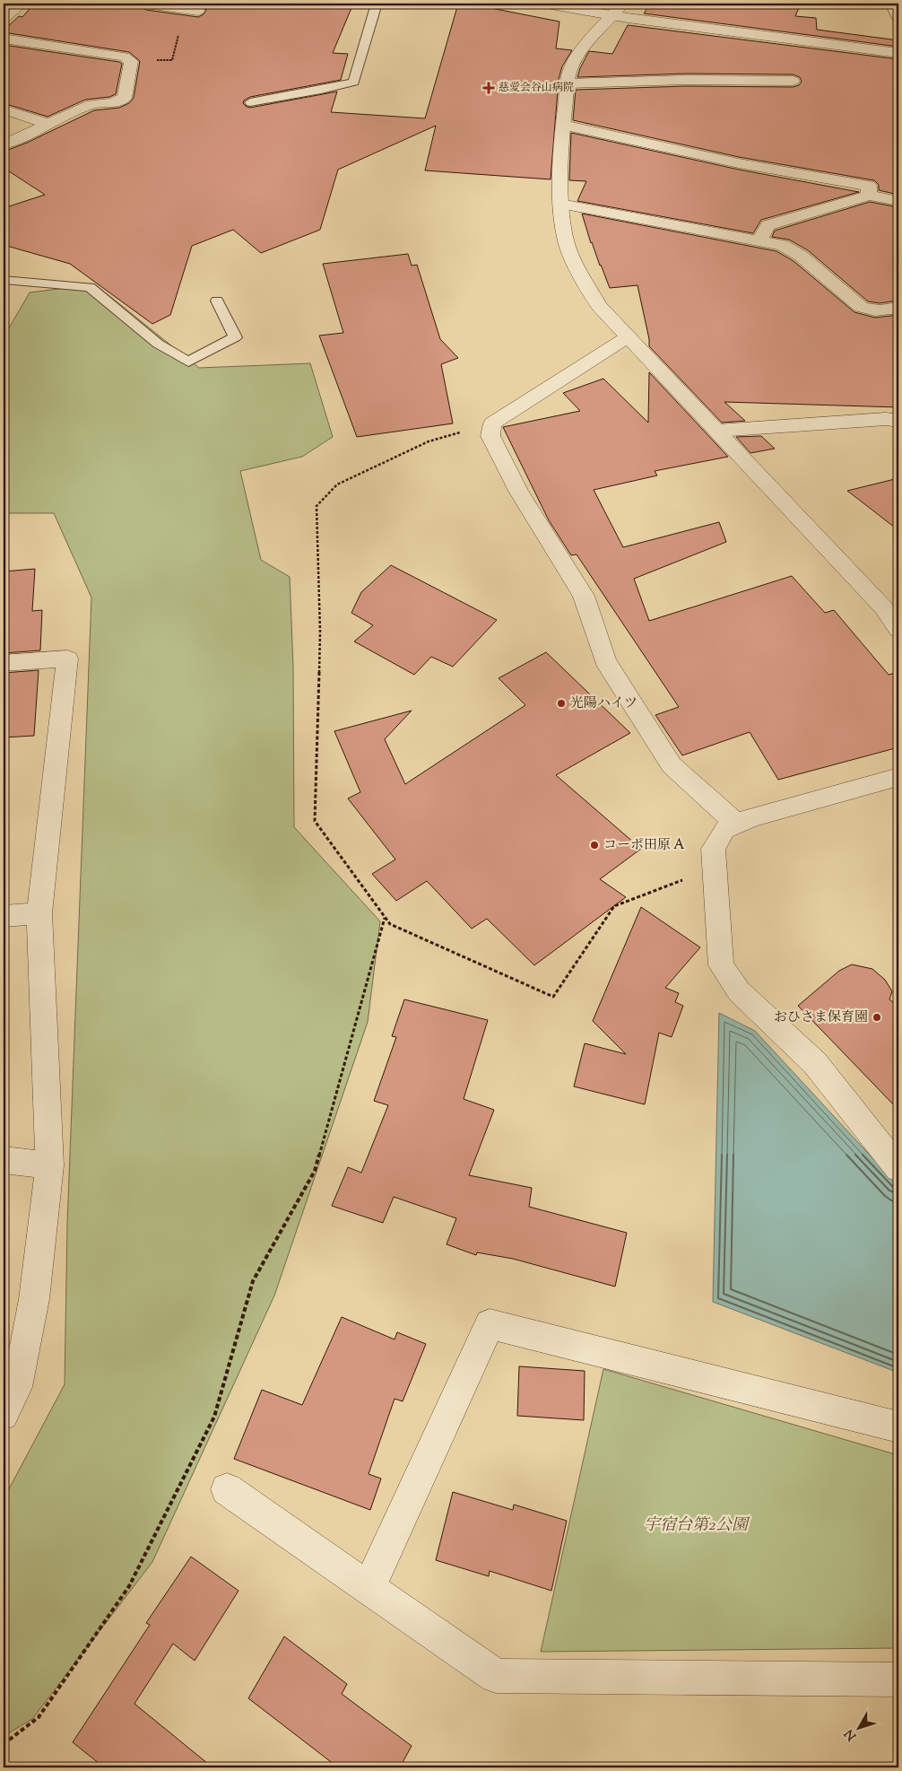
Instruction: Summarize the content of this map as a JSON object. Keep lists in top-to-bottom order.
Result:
{
  "parks": ["宇宿台第2公園"],
  "places": {
    "health": ["慈愛会谷山病院"],
    "other": ["光陽ハイツ", "コーポ田原 A", "おひさま保育園"]
  },
  "north": "bottom left"
}
